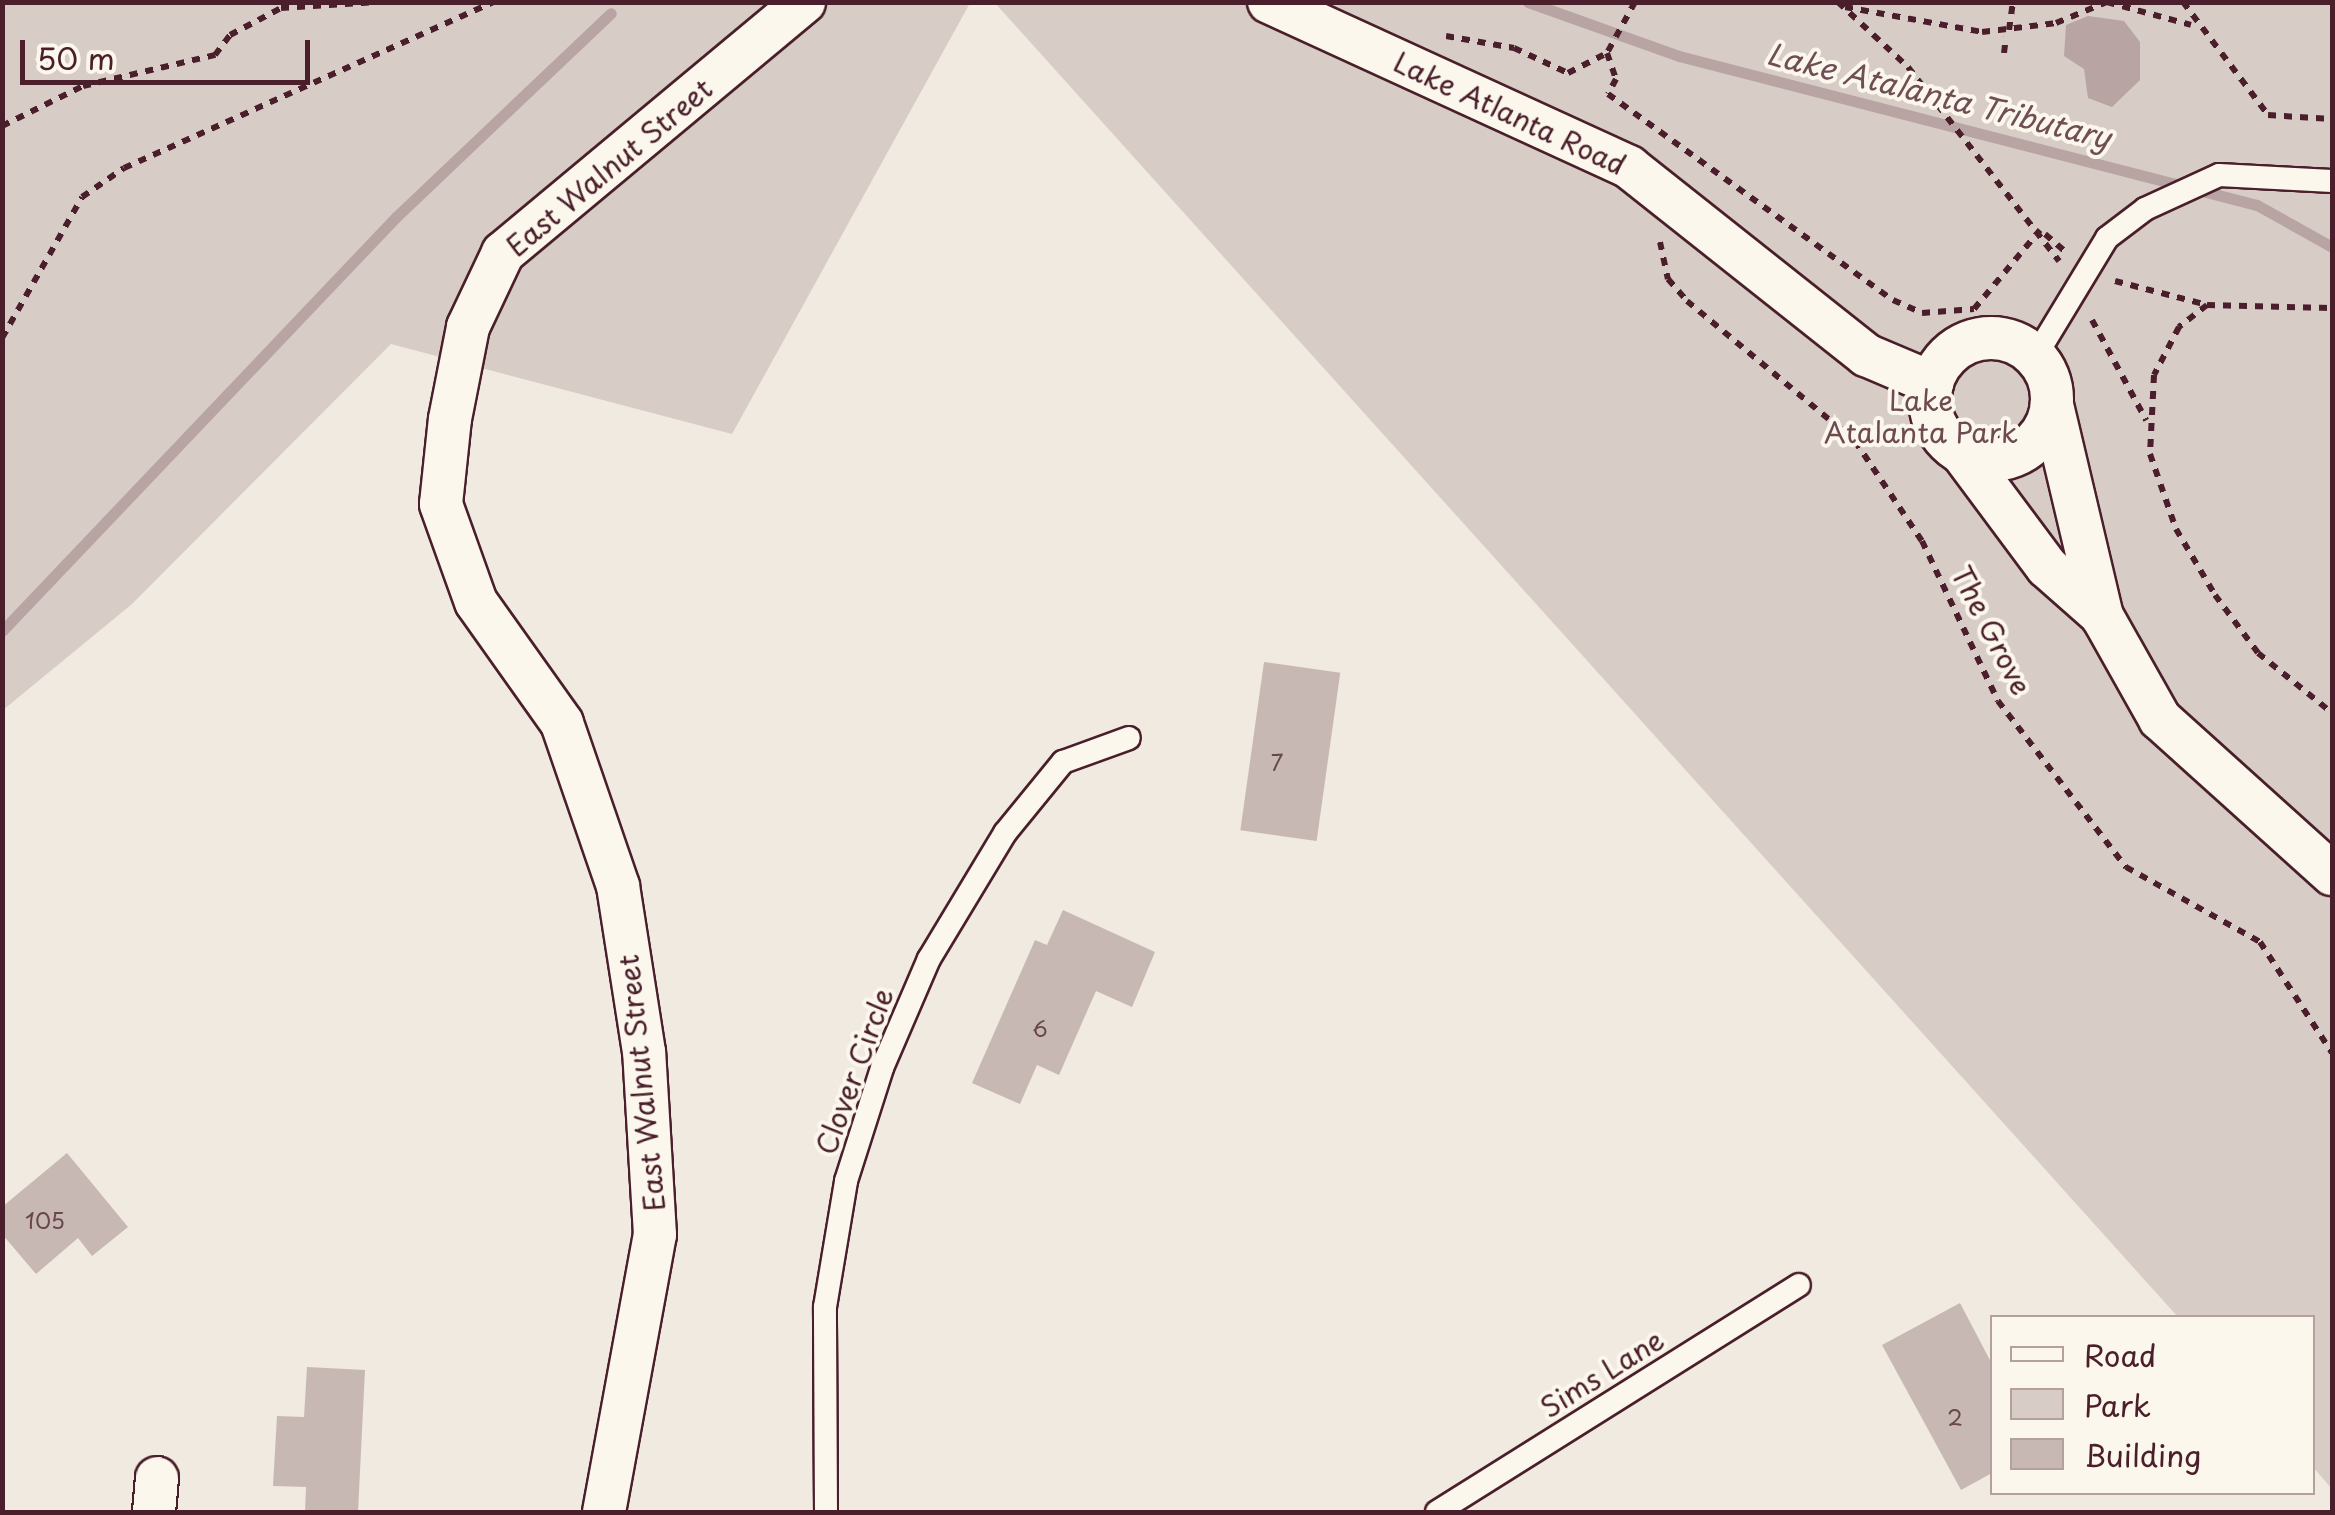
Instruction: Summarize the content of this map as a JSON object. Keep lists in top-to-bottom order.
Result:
{
  "streets": {
    "street": ["Lake Atlanta Road", "East Walnut Street"],
    "lane": ["Clover Circle", "Sims Lane"],
    "path": ["The Grove"]
  },
  "crossings": [
    ["Lake Atlanta Road", "The Grove"]
  ],
  "water": ["Lake Atalanta Tributary"],
  "parks": ["Lake Atalanta Park"],
  "house_numbers": [
    "7",
    "6",
    "105",
    "2"
  ],
  "legend": ["Road", "Park", "Building"],
  "scale_bar": "50 m"
}
